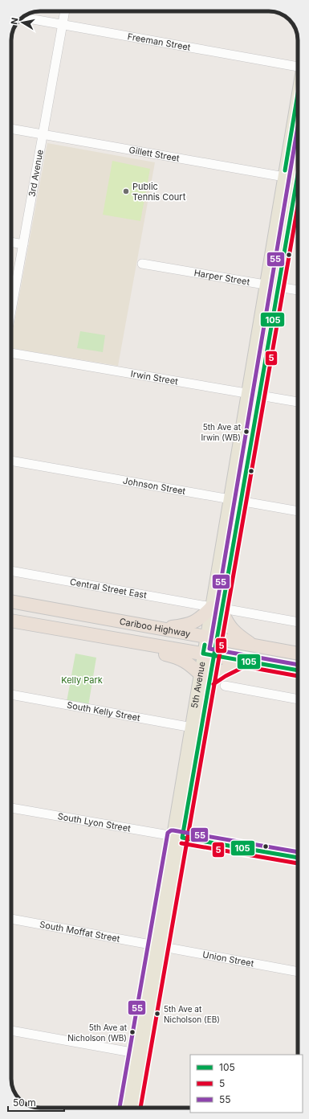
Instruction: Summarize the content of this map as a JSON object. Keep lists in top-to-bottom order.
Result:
{
  "streets": {
    "highway": ["Cariboo Highway"],
    "main road": ["5th Avenue"],
    "street": [
      "Freeman Street",
      "Gillett Street",
      "3rd Avenue",
      "Harper Street",
      "Irwin Street",
      "Johnson Street",
      "Central Street East",
      "South Kelly Street",
      "South Lyon Street",
      "South Moffat Street",
      "Union Street"
    ]
  },
  "crossings": [
    ["Freeman Street", "3rd Avenue"],
    ["Gillett Street", "3rd Avenue"],
    ["Gillett Street", "5th Avenue"],
    ["Harper Street", "5th Avenue"],
    ["Irwin Street", "5th Avenue"],
    ["Johnson Street", "5th Avenue"],
    ["Central Street East", "5th Avenue"],
    ["Cariboo Highway", "5th Avenue"],
    ["5th Avenue", "South Kelly Street"],
    ["5th Avenue", "South Lyon Street"],
    ["5th Avenue", "South Moffat Street"],
    ["5th Avenue", "Union Street"],
    ["South Moffat Street", "Union Street"]
  ],
  "parks": ["Kelly Park"],
  "places": [
    "Public Tennis Court",
    "5th Ave at Irwin (WB)",
    "5th Ave at Nicholson (EB)",
    "5th Ave at Nicholson (WB)"
  ],
  "lines": ["transit line 105", "transit line 55", "transit line 5"],
  "legend": ["105", "5", "55"],
  "scale_bar": "50 m",
  "north": "left"
}
